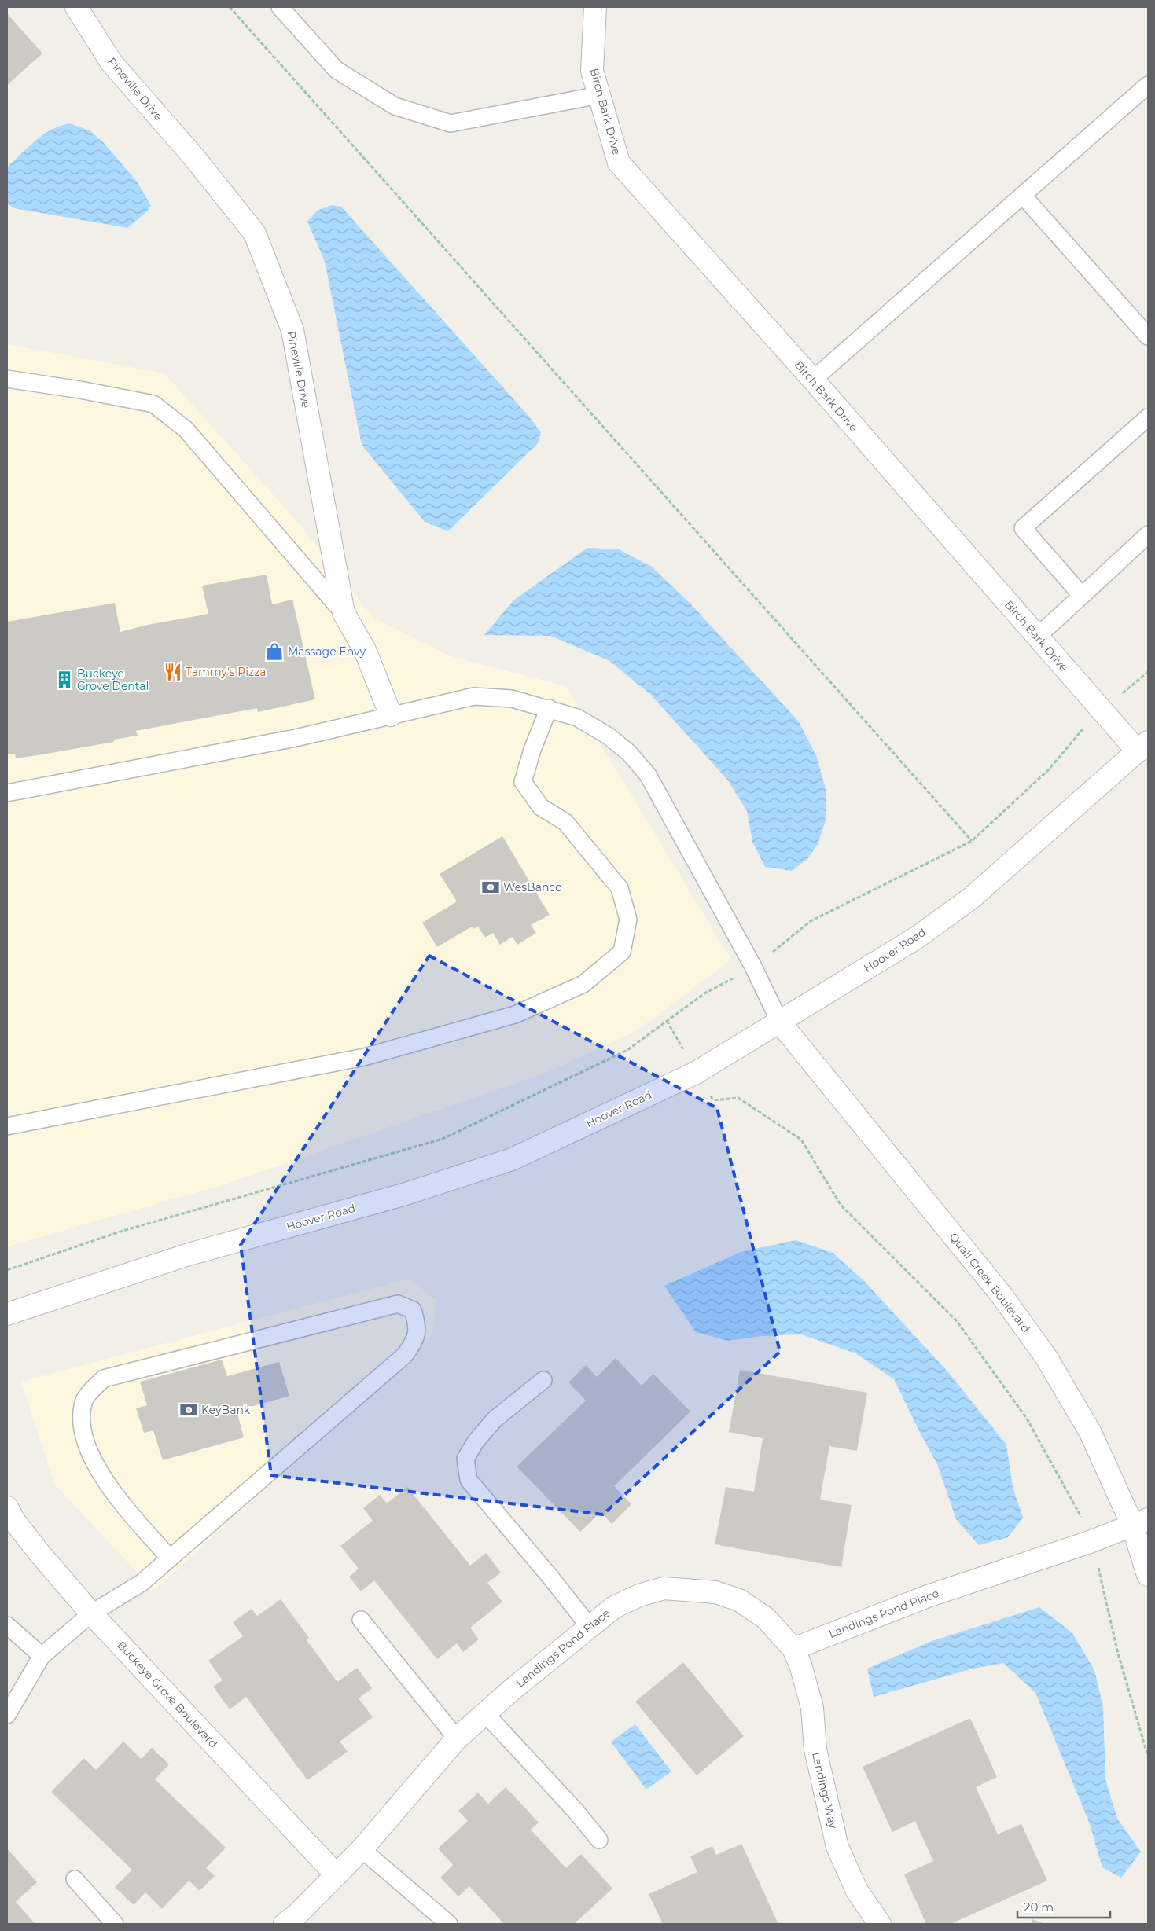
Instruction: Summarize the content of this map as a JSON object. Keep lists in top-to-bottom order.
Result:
{
  "streets": {
    "street": [
      "Pineville Drive",
      "Birch Bark Drive",
      "Hoover Road",
      "Quail Creek Boulevard",
      "Landings Pond Place",
      "Buckeye Grove Boulevard",
      "Landings Way"
    ]
  },
  "crossings": [
    ["Birch Bark Drive", "Hoover Road"],
    ["Hoover Road", "Quail Creek Boulevard"],
    ["Quail Creek Boulevard", "Landings Pond Place"],
    ["Landings Pond Place", "Buckeye Grove Boulevard"],
    ["Landings Pond Place", "Landings Way"]
  ],
  "places": {
    "shop": ["Massage Envy"],
    "restaurant": ["Tammy's Pizza"],
    "building": ["Buckeye Grove Dental"],
    "bank": ["WesBanco", "KeyBank"]
  },
  "scale_bar": "20 m"
}
